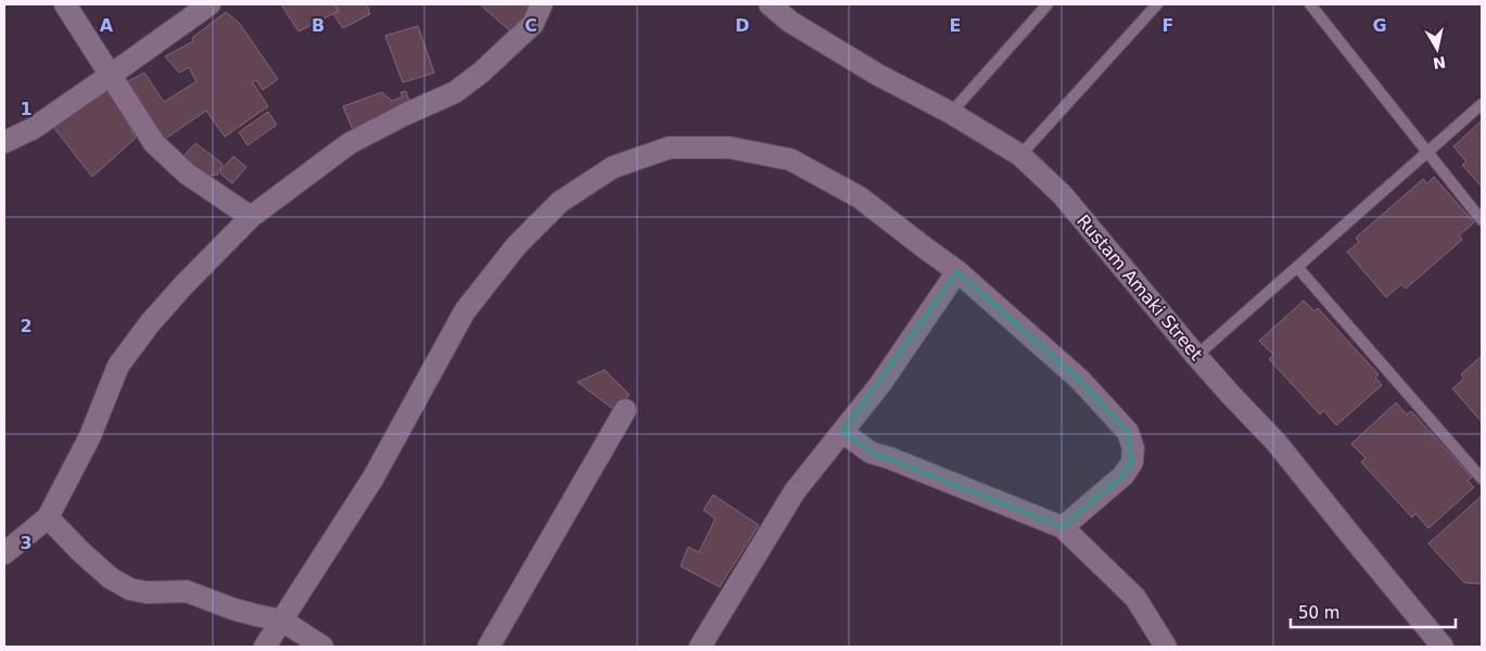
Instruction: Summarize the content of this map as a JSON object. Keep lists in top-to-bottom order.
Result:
{
  "streets": {
    "street": ["Rustam Amaki Street"]
  },
  "scale_bar": "50 m",
  "north": "bottom",
  "grid": {
    "columns": [
      "A",
      "B",
      "C",
      "D",
      "E",
      "F",
      "G"
    ],
    "rows": ["1", "2", "3"]
  }
}
